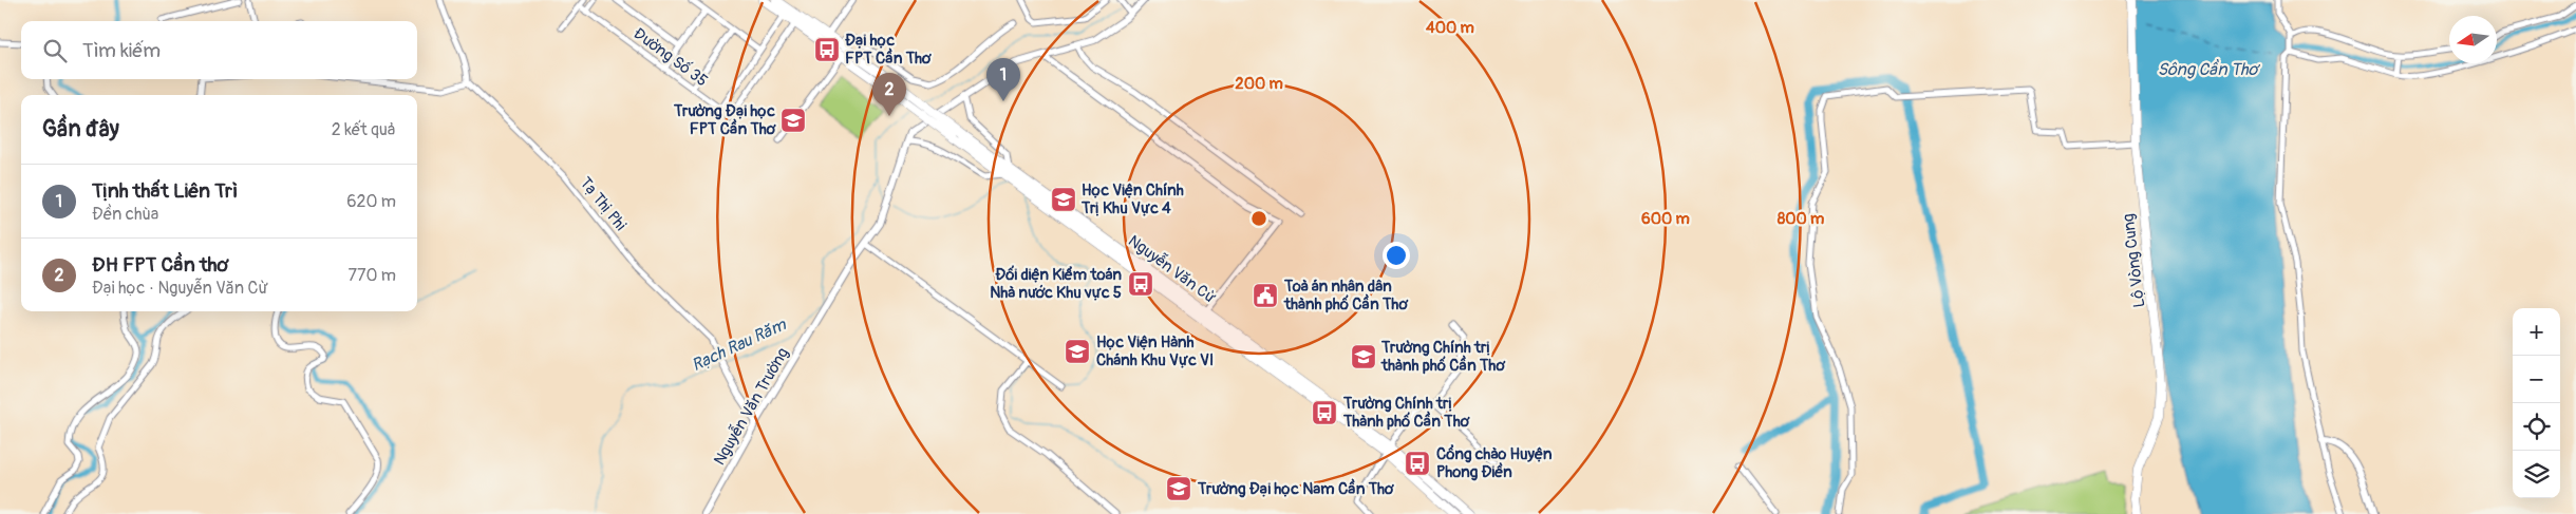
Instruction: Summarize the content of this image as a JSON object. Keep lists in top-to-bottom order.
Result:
{
  "streets": {
    "main road": ["Lộ Vòng Cung", "Nguyễn Văn Cừ"],
    "street": ["Đường Số 35", "Tạ Thị Phi", "Nguyễn Văn Trường"]
  },
  "crossings": [
    ["Tạ Thị Phi", "Nguyễn Văn Trường"]
  ],
  "water": ["Sông Cần Thơ", "Rạch Rau Răm"],
  "places": {
    "bus stop": [
      "Đại học FPT Cần Thơ",
      "Đối diện Kiểm toán Nhà nước Khu vực 5",
      "Trường Chính trị Thành phố Cần Thơ",
      "Cổng chào Huyện Phong Điền"
    ],
    "school or university": [
      "Trường Đại học FPT Cần Thơ",
      "Học Viện Chính Trị Khu Vực 4",
      "Học Viện Hành Chánh Khu Vực VI",
      "Trường Chính trị thành phố Cần Thơ",
      "Trường Đại học Nam Cần Thơ"
    ],
    "public building": ["Toà án nhân dân thành phố Cần Thơ"]
  },
  "north": "left",
  "page": {
    "search": "Tìm kiếm",
    "pins": ["1", "2"],
    "heading": ["Gần đây", "2 kết quả"],
    "list": [
      {
        "mark": "1",
        "name": "Tịnh thất Liên Trì",
        "note": "Đền chùa",
        "value": "620 m"
      },
      {
        "mark": "2",
        "name": "ĐH FPT Cần thơ",
        "note": "Đại học · Nguyễn Văn Cừ",
        "value": "770 m"
      }
    ],
    "map_buttons": ["+", "−"]
  },
  "rings": [
    "400 m",
    "200 m",
    "600 m",
    "800 m"
  ]
}
